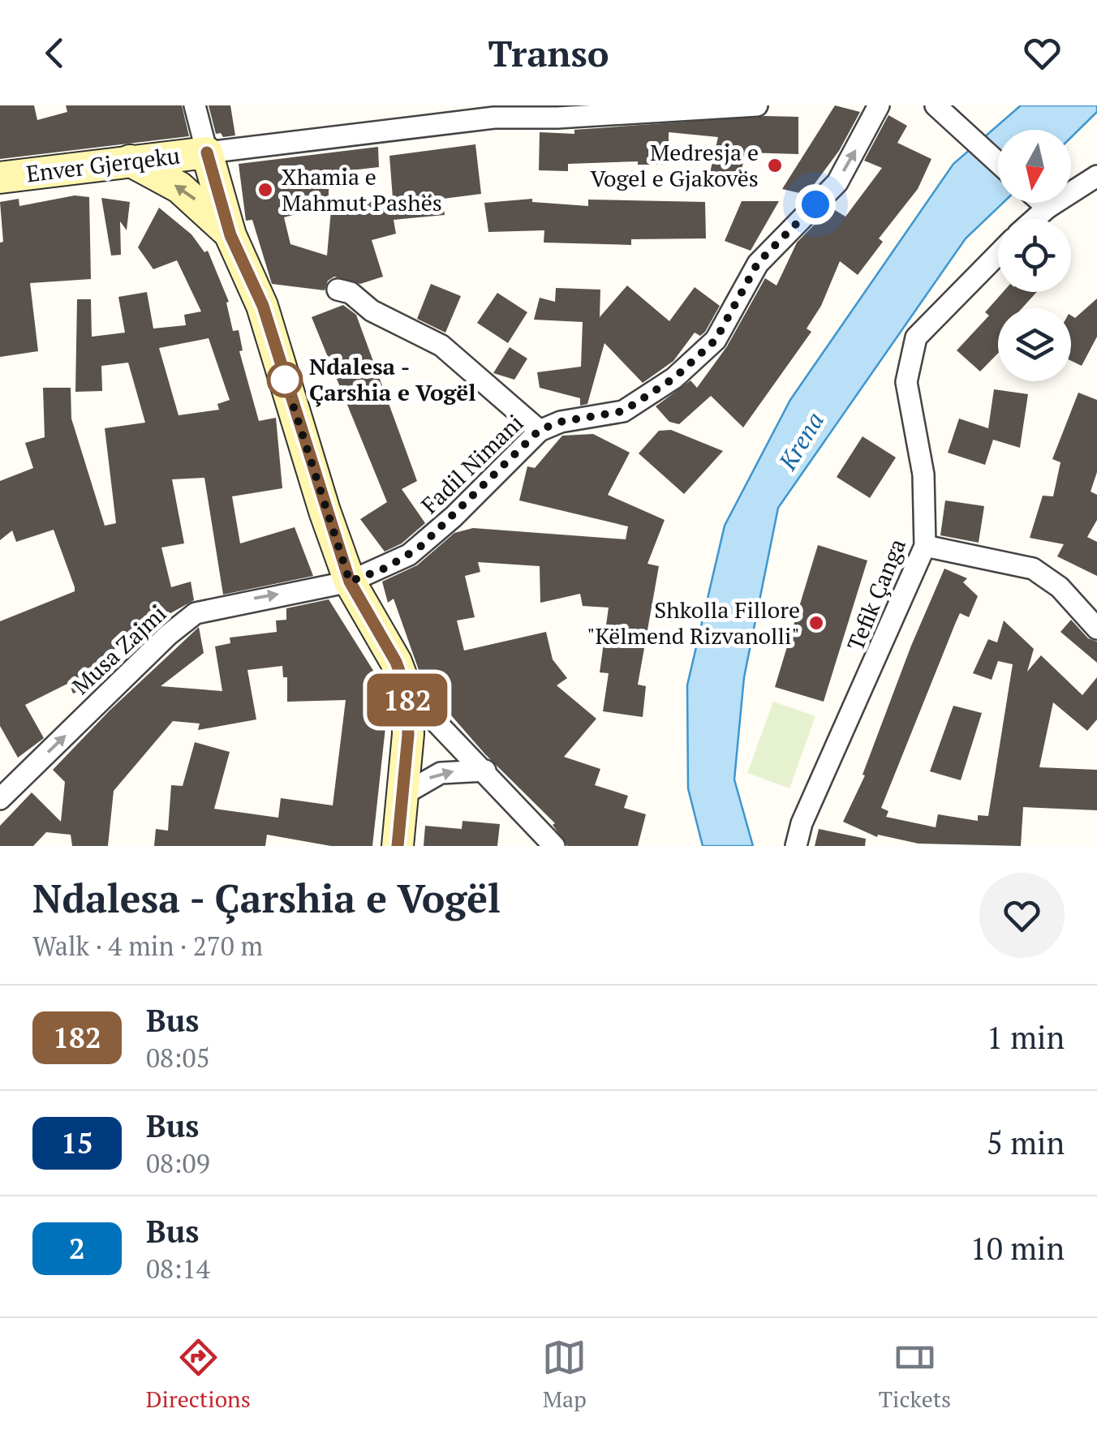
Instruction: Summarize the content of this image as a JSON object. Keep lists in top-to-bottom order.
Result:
{
  "streets": {
    "main road": ["Enver Gjerqeku"],
    "street": ["Fadil Nimani", "Tefik Çanga", "Musa Zajmi"]
  },
  "crossings": [
    ["Fadil Nimani", "Musa Zajmi"]
  ],
  "one_way": ["Fadil Nimani", "Musa Zajmi"],
  "water": ["Krena"],
  "places": [
    "Medresja e Vogel e Gjakovës",
    "Xhamia e Mahmut Pashës",
    "Ndalesa - Çarshia e Vogël",
    "Shkolla Fillore \"Këlmend Rizvanolli\""
  ],
  "lines": ["bus line 182"],
  "north": "bottom",
  "page": {
    "header": "Transo",
    "on_map": "182",
    "heading": ["Ndalesa - Çarshia e Vogël", "Walk · 4 min · 270 m"],
    "list": [
      {
        "mark": "182",
        "name": "Bus",
        "note": "08:05",
        "value": "1 min"
      },
      {
        "mark": "15",
        "name": "Bus",
        "note": "08:09",
        "value": "5 min"
      },
      {
        "mark": "2",
        "name": "Bus",
        "note": "08:14",
        "value": "10 min"
      }
    ],
    "tabs": ["Directions", "Map", "Tickets"]
  }
}
